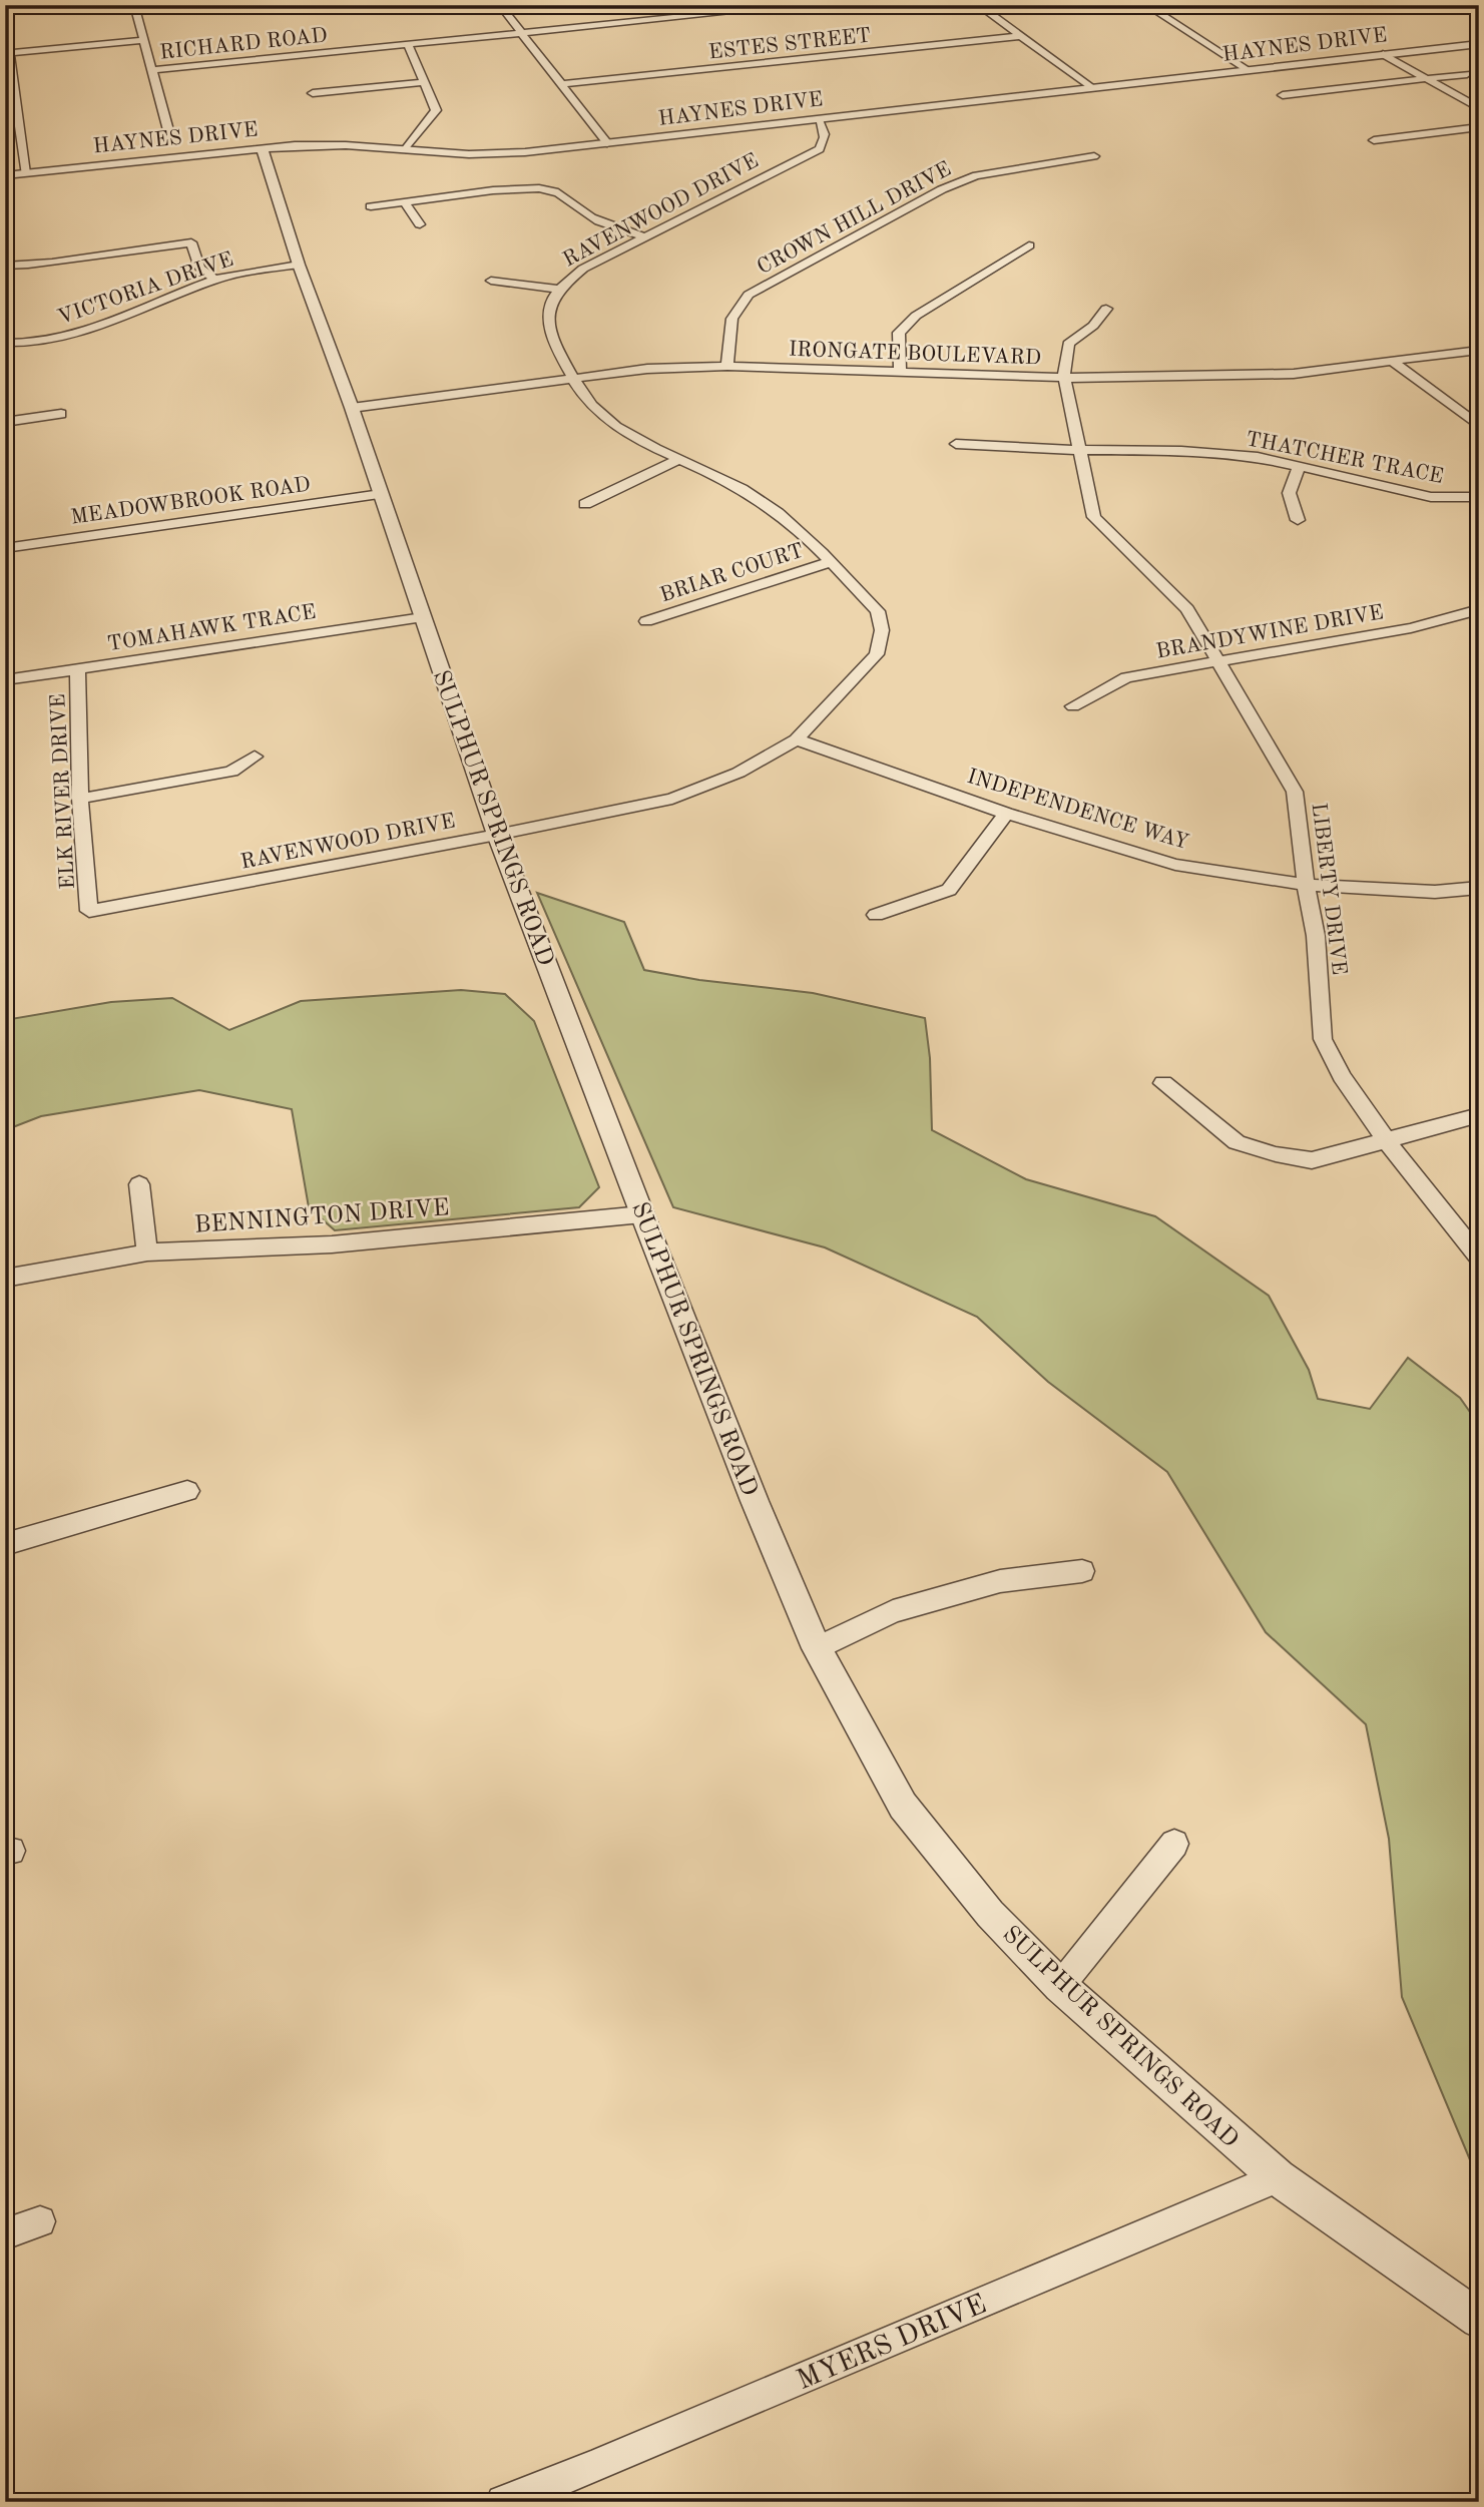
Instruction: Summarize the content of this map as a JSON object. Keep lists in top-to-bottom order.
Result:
{
  "streets": {
    "street": [
      "RICHARD ROAD",
      "ESTES STREET",
      "HAYNES DRIVE",
      "RAVENWOOD DRIVE",
      "CROWN HILL DRIVE",
      "VICTORIA DRIVE",
      "IRONGATE BOULEVARD",
      "THATCHER TRACE",
      "MEADOWBROOK ROAD",
      "BRIAR COURT",
      "TOMAHAWK TRACE",
      "BRANDYWINE DRIVE",
      "ELK RIVER DRIVE",
      "INDEPENDENCE WAY",
      "SULPHUR SPRINGS ROAD",
      "LIBERTY DRIVE",
      "BENNINGTON DRIVE",
      "MYERS DRIVE"
    ]
  },
  "crossings": [
    ["HAYNES DRIVE", "RAVENWOOD DRIVE"],
    ["HAYNES DRIVE", "SULPHUR SPRINGS ROAD"],
    ["RAVENWOOD DRIVE", "IRONGATE BOULEVARD"],
    ["RAVENWOOD DRIVE", "BRIAR COURT"],
    ["RAVENWOOD DRIVE", "ELK RIVER DRIVE"],
    ["RAVENWOOD DRIVE", "INDEPENDENCE WAY"],
    ["RAVENWOOD DRIVE", "SULPHUR SPRINGS ROAD"],
    ["CROWN HILL DRIVE", "IRONGATE BOULEVARD"],
    ["VICTORIA DRIVE", "SULPHUR SPRINGS ROAD"],
    ["IRONGATE BOULEVARD", "SULPHUR SPRINGS ROAD"],
    ["IRONGATE BOULEVARD", "LIBERTY DRIVE"],
    ["THATCHER TRACE", "LIBERTY DRIVE"],
    ["MEADOWBROOK ROAD", "SULPHUR SPRINGS ROAD"],
    ["TOMAHAWK TRACE", "ELK RIVER DRIVE"],
    ["TOMAHAWK TRACE", "SULPHUR SPRINGS ROAD"],
    ["BRANDYWINE DRIVE", "LIBERTY DRIVE"],
    ["INDEPENDENCE WAY", "LIBERTY DRIVE"],
    ["SULPHUR SPRINGS ROAD", "BENNINGTON DRIVE"],
    ["SULPHUR SPRINGS ROAD", "MYERS DRIVE"]
  ]
}
